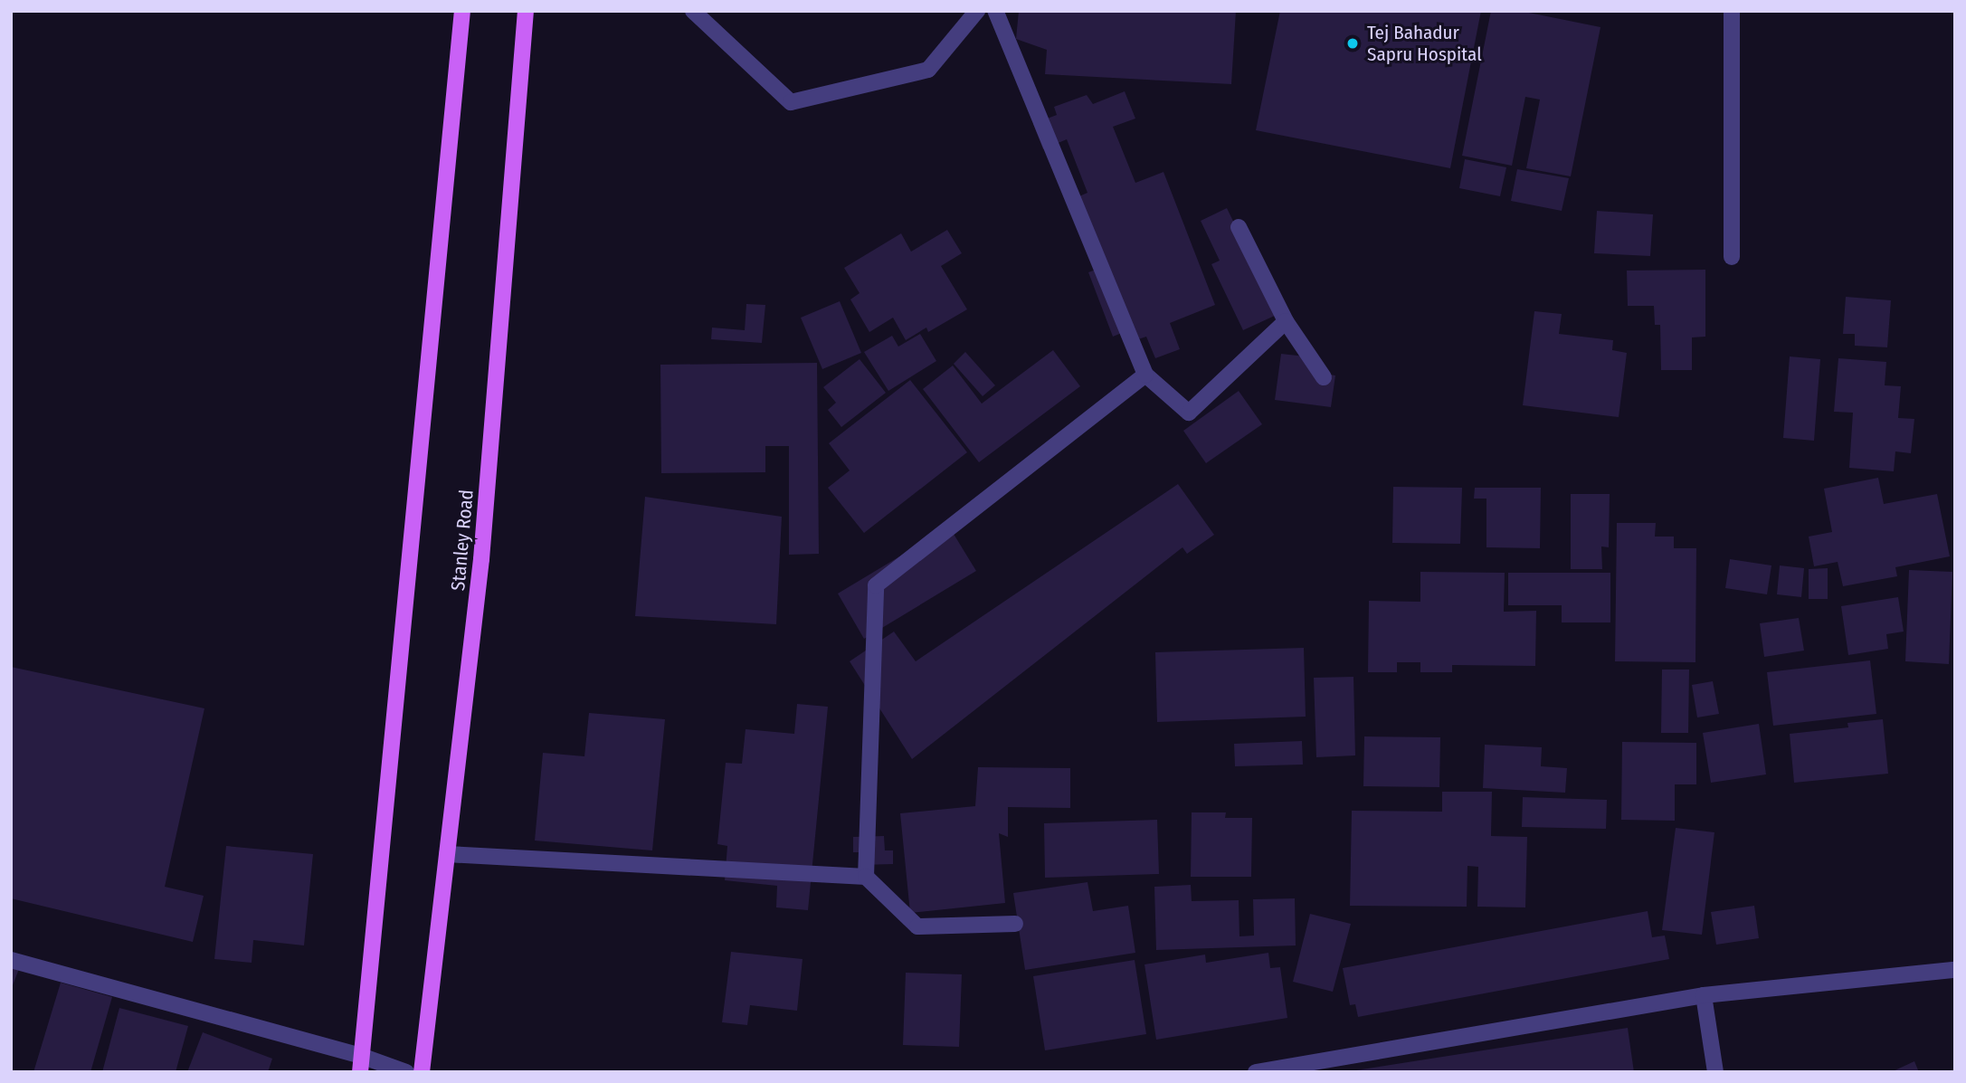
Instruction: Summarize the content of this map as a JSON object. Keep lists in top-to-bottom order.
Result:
{
  "streets": {
    "main road": ["Stanley Road"]
  },
  "places": ["Tej Bahadur Sapru Hospital"]
}
